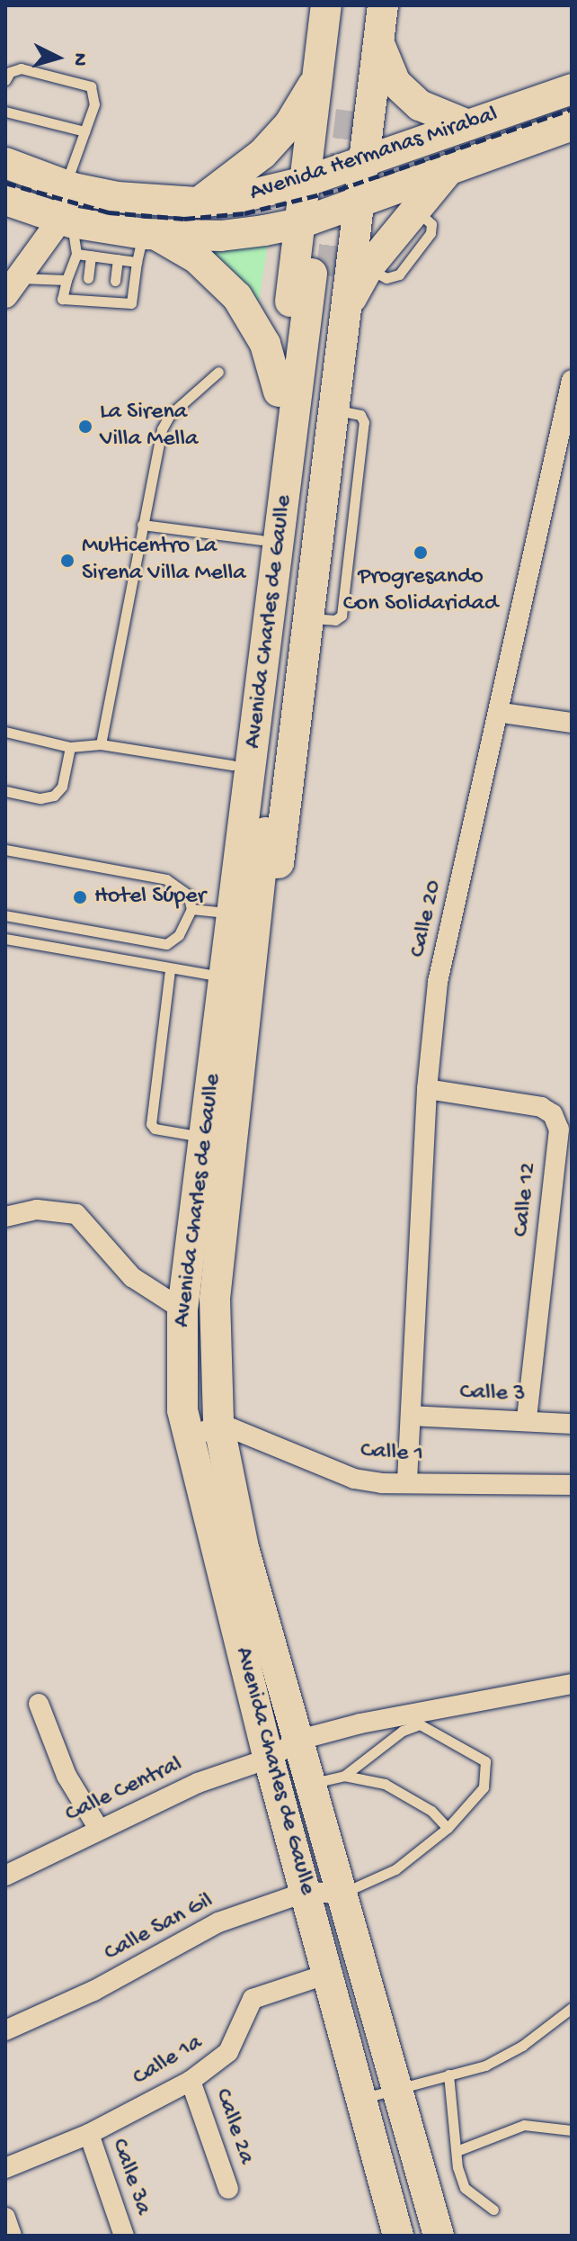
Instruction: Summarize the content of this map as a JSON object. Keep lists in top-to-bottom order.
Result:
{
  "streets": {
    "main road": ["Avenida Hermanas Mirabal", "Avenida Charles de Gaulle"],
    "street": [
      "Calle 20",
      "Calle 12",
      "Calle 3",
      "Calle 1",
      "Calle Central",
      "Calle San Gil",
      "Calle 1a",
      "Calle 2a",
      "Calle 3a"
    ]
  },
  "crossings": [
    ["Avenida Charles de Gaulle", "Calle 1"],
    ["Avenida Charles de Gaulle", "Calle Central"],
    ["Avenida Charles de Gaulle", "Calle San Gil"],
    ["Avenida Charles de Gaulle", "Calle 1a"],
    ["Calle 20", "Calle 12"],
    ["Calle 20", "Calle 3"],
    ["Calle 20", "Calle 1"],
    ["Calle 12", "Calle 3"],
    ["Calle 1a", "Calle 2a"],
    ["Calle 1a", "Calle 3a"]
  ],
  "places": [
    "La Sirena Villa Mella",
    "Progresando Con Solidaridad",
    "Multicentro La Sirena Villa Mella",
    "Hotel Súper"
  ],
  "north": "right"
}
